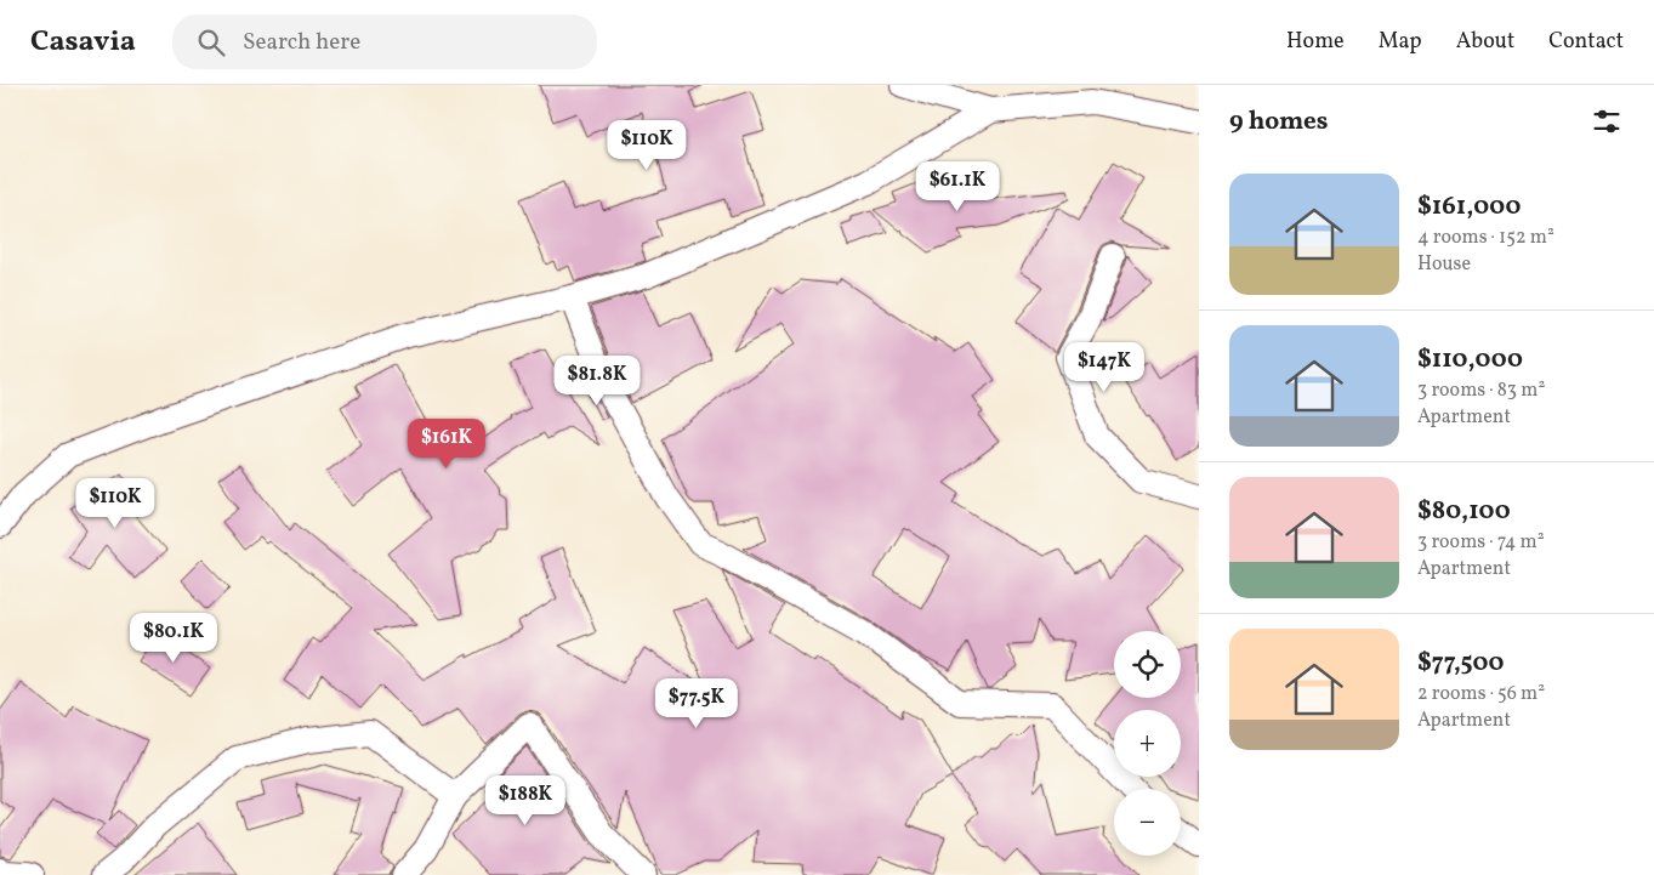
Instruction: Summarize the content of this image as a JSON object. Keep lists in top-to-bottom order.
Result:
{
  "page": {
    "header": "Casavia",
    "search": "Search here",
    "nav": [
      "Home",
      "Map",
      "About",
      "Contact"
    ],
    "heading": "9 homes",
    "price": [
      "$110K",
      "$61.1K",
      "$147K",
      "$81.8K",
      "$161K",
      "$110K",
      "$80.1K",
      "$77.5K",
      "$188K"
    ],
    "list": [
      {
        "name": "$161,000",
        "note": "4 rooms · 152 m² · House"
      },
      {
        "name": "$110,000",
        "note": "3 rooms · 83 m² · Apartment"
      },
      {
        "name": "$80,100",
        "note": "3 rooms · 74 m² · Apartment"
      },
      {
        "name": "$77,500",
        "note": "2 rooms · 56 m² · Apartment"
      }
    ],
    "map_buttons": ["+", "−"]
  }
}
